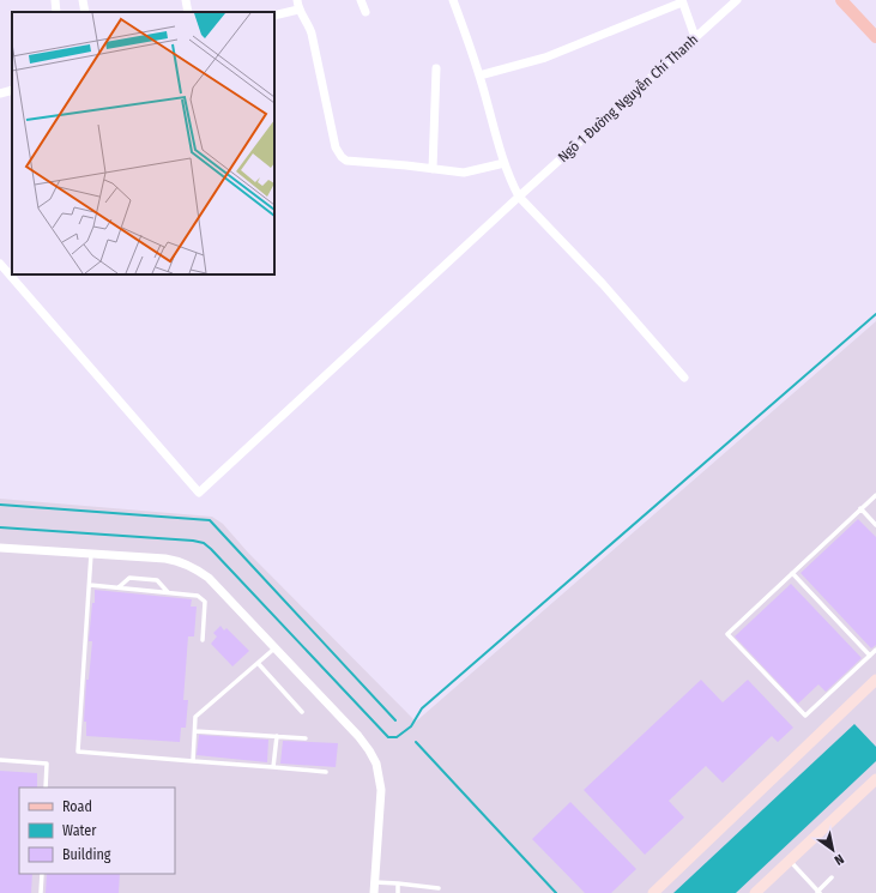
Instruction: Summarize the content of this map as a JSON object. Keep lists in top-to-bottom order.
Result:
{
  "streets": {
    "street": ["Ngõ 1 Đường Nguyễn Chí Thanh"]
  },
  "legend": ["Road", "Water", "Building"],
  "north": "bottom right"
}
